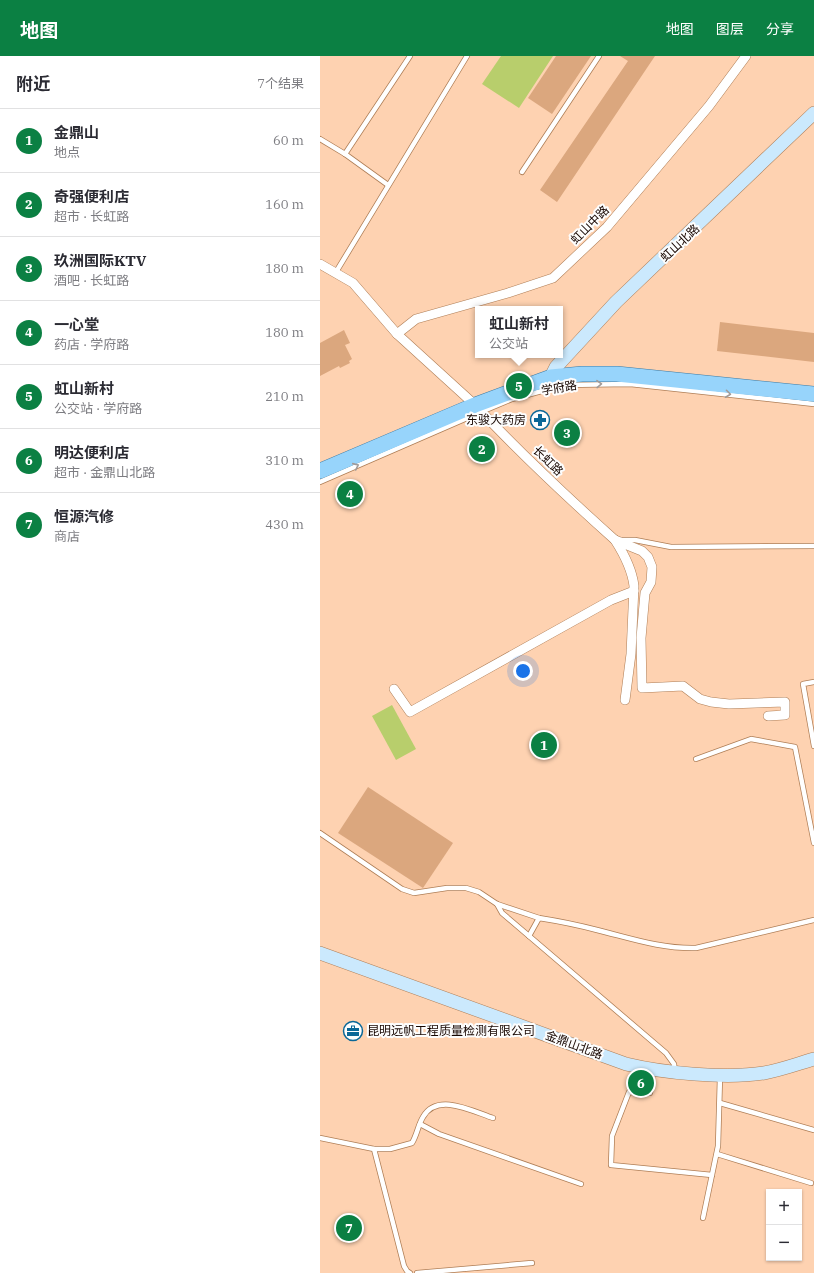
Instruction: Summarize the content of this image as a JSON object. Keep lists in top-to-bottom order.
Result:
{
  "streets": {
    "main road": ["学府路"],
    "street": [
      "虹山中路",
      "虹山北路",
      "长虹路",
      "金鼎山北路"
    ]
  },
  "crossings": [
    ["虹山中路", "长虹路"],
    ["虹山北路", "学府路"],
    ["学府路", "长虹路"]
  ],
  "places": {
    "pharmacy": ["东骏大药房"],
    "office": ["昆明远帆工程质量检测有限公司"]
  },
  "page": {
    "header": "地图",
    "nav": ["地图", "图层", "分享"],
    "heading": ["附近", "7个结果"],
    "list": [
      {
        "mark": "1",
        "name": "金鼎山",
        "note": "地点",
        "value": "60 m"
      },
      {
        "mark": "2",
        "name": "奇强便利店",
        "note": "超市 · 长虹路",
        "value": "160 m"
      },
      {
        "mark": "3",
        "name": "玖洲国际KTV",
        "note": "酒吧 · 长虹路",
        "value": "180 m"
      },
      {
        "mark": "4",
        "name": "一心堂",
        "note": "药店 · 学府路",
        "value": "180 m"
      },
      {
        "mark": "5",
        "name": "虹山新村",
        "note": "公交站 · 学府路",
        "value": "210 m"
      },
      {
        "mark": "6",
        "name": "明达便利店",
        "note": "超市 · 金鼎山北路",
        "value": "310 m"
      },
      {
        "mark": "7",
        "name": "恒源汽修",
        "note": "商店",
        "value": "430 m"
      }
    ],
    "popup": ["虹山新村", "公交站"],
    "pins": [
      "5",
      "3",
      "2",
      "4",
      "1",
      "6",
      "7"
    ],
    "map_buttons": ["+", "−"]
  }
}
